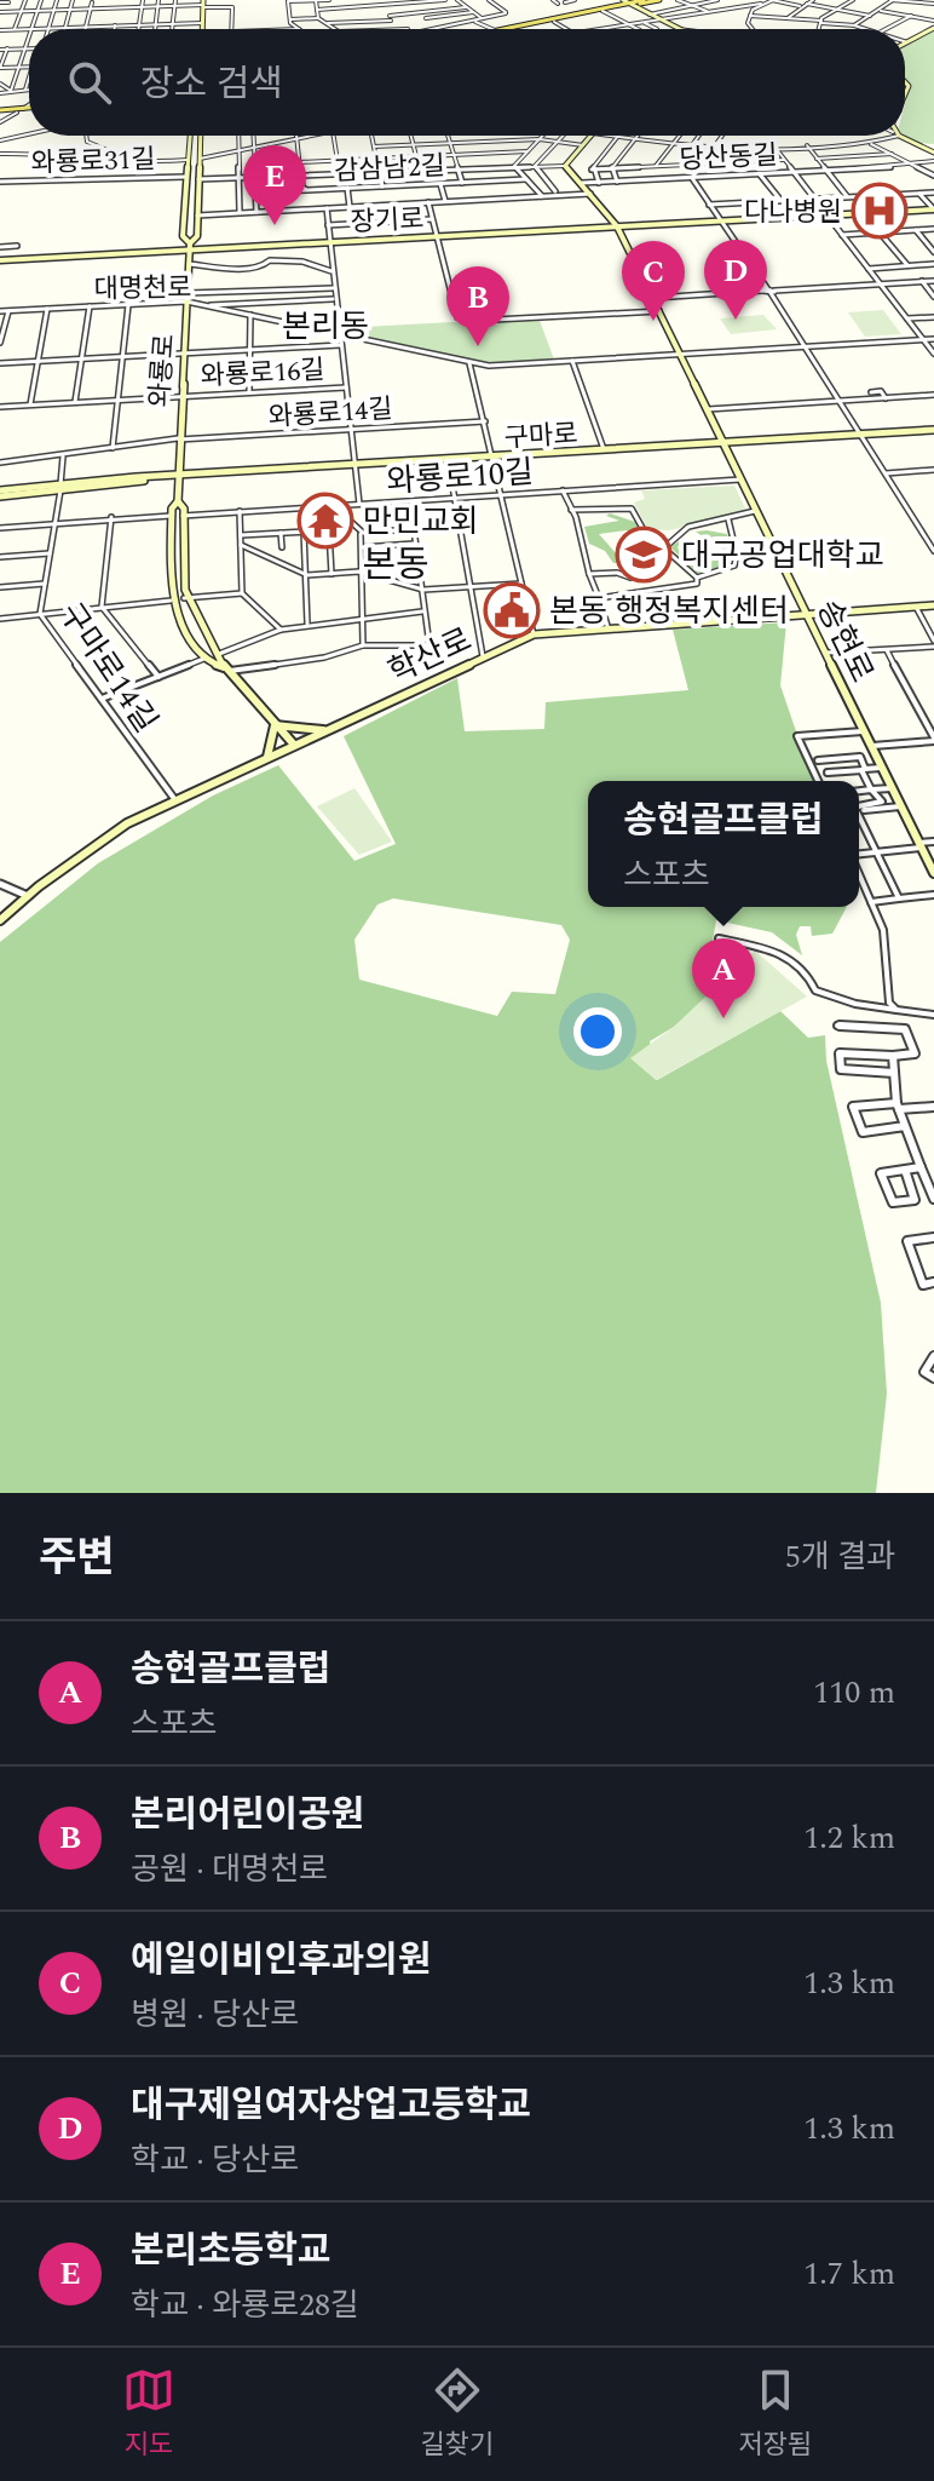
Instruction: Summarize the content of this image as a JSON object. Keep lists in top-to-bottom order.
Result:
{
  "streets": {
    "main road": [
      "장기로",
      "와룡로",
      "구마로",
      "송현로",
      "학산로"
    ],
    "street": [
      "당산동길",
      "와룡로31길",
      "감삼남2길",
      "대명천로",
      "와룡로16길",
      "와룡로14길",
      "와룡로10길",
      "구마로14길"
    ]
  },
  "crossings": [
    ["당산동길", "송현로"],
    ["와룡로31길", "와룡로"],
    ["장기로", "와룡로"],
    ["장기로", "송현로"],
    ["대명천로", "와룡로"],
    ["대명천로", "송현로"],
    ["와룡로", "와룡로16길"],
    ["와룡로", "와룡로14길"],
    ["와룡로", "구마로"],
    ["와룡로", "와룡로10길"],
    ["와룡로", "학산로"],
    ["와룡로14길", "구마로14길"],
    ["구마로", "송현로"],
    ["구마로", "구마로14길"],
    ["와룡로10길", "송현로"],
    ["송현로", "학산로"],
    ["학산로", "구마로14길"]
  ],
  "districts": ["본리동", "본동"],
  "places": {
    "hospital": ["다나병원"],
    "temple": ["만민교회"],
    "school or university": ["대구공업대학교"],
    "public building": ["본동 행정복지센터"]
  },
  "page": {
    "search": "장소 검색",
    "pins": [
      "E",
      "D",
      "C",
      "B",
      "A"
    ],
    "popup": ["송현골프클럽", "스포츠"],
    "heading": ["주변", "5개 결과"],
    "list": [
      {
        "mark": "A",
        "name": "송현골프클럽",
        "note": "스포츠",
        "value": "110 m"
      },
      {
        "mark": "B",
        "name": "본리어린이공원",
        "note": "공원 · 대명천로",
        "value": "1.2 km"
      },
      {
        "mark": "C",
        "name": "예일이비인후과의원",
        "note": "병원 · 당산로",
        "value": "1.3 km"
      },
      {
        "mark": "D",
        "name": "대구제일여자상업고등학교",
        "note": "학교 · 당산로",
        "value": "1.3 km"
      },
      {
        "mark": "E",
        "name": "본리초등학교",
        "note": "학교 · 와룡로28길",
        "value": "1.7 km"
      }
    ],
    "nav": ["지도", "길찾기", "저장됨"]
  }
}
